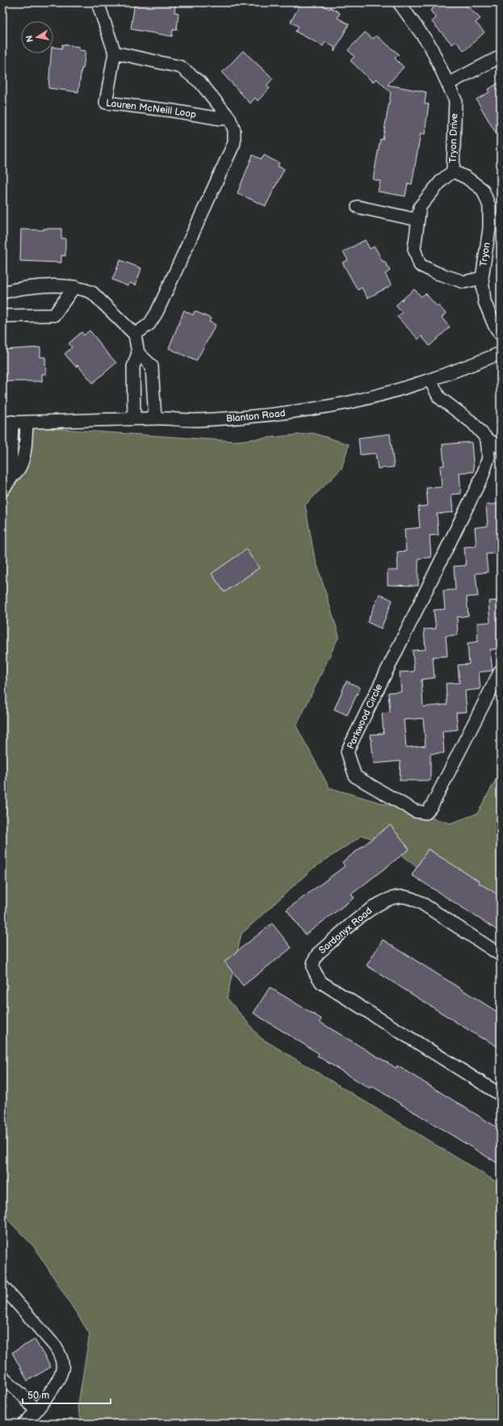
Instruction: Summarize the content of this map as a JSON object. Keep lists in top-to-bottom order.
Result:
{
  "streets": {
    "street": [
      "Lauren McNeill Loop",
      "Tryon Drive",
      "Tryon",
      "Blanton Road",
      "Parkwood Circle",
      "Sardonyx Road"
    ]
  },
  "crossings": [
    ["Tryon Drive", "Tryon"]
  ],
  "scale_bar": "50 m",
  "north": "left"
}
